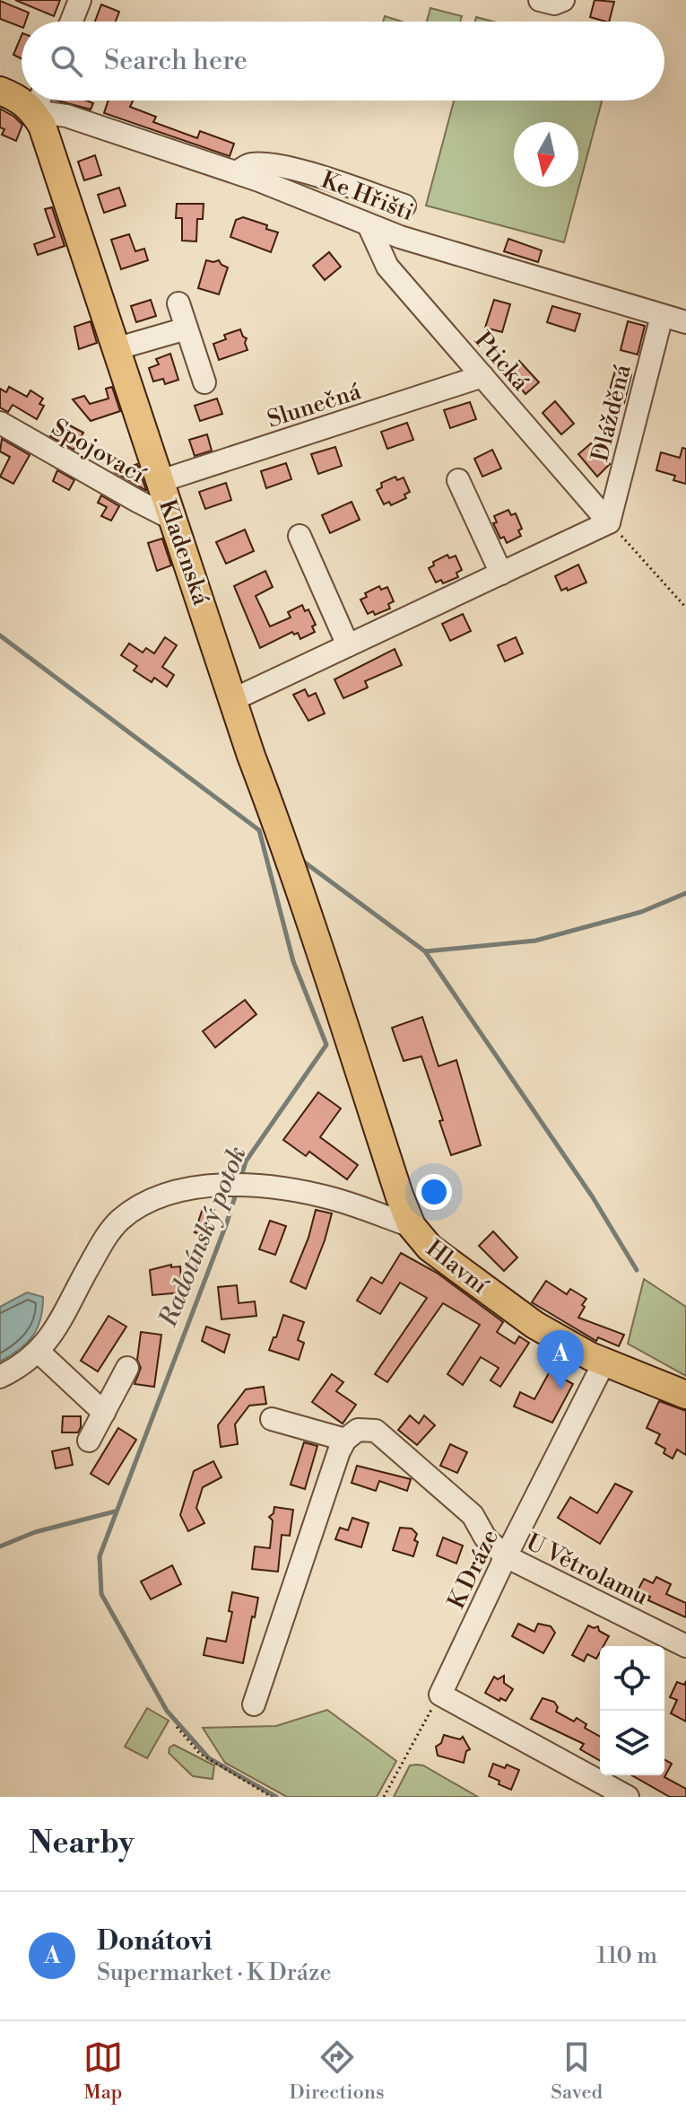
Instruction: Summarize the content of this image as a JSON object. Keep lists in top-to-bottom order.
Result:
{
  "streets": {
    "main road": ["Kladenská", "Hlavní"],
    "street": [
      "Ke Hřišti",
      "Ptická",
      "Slunečná",
      "Dlážděná",
      "Spojovací",
      "K Dráze",
      "U Větrolamu"
    ]
  },
  "crossings": [
    ["Ke Hřišti", "Ptická"],
    ["Ke Hřišti", "Dlážděná"],
    ["Ptická", "Slunečná"],
    ["Ptická", "Dlážděná"],
    ["Slunečná", "Kladenská"],
    ["Spojovací", "Kladenská"],
    ["Kladenská", "Hlavní"],
    ["Hlavní", "K Dráze"],
    ["K Dráze", "U Větrolamu"]
  ],
  "water": ["Radotínský potok"],
  "north": "bottom",
  "page": {
    "search": "Search here",
    "pins": "A",
    "heading": "Nearby",
    "list": [
      {
        "mark": "A",
        "name": "Donátovi",
        "note": "Supermarket · K Dráze",
        "value": "110 m"
      }
    ],
    "nav": ["Map", "Directions", "Saved"]
  }
}
